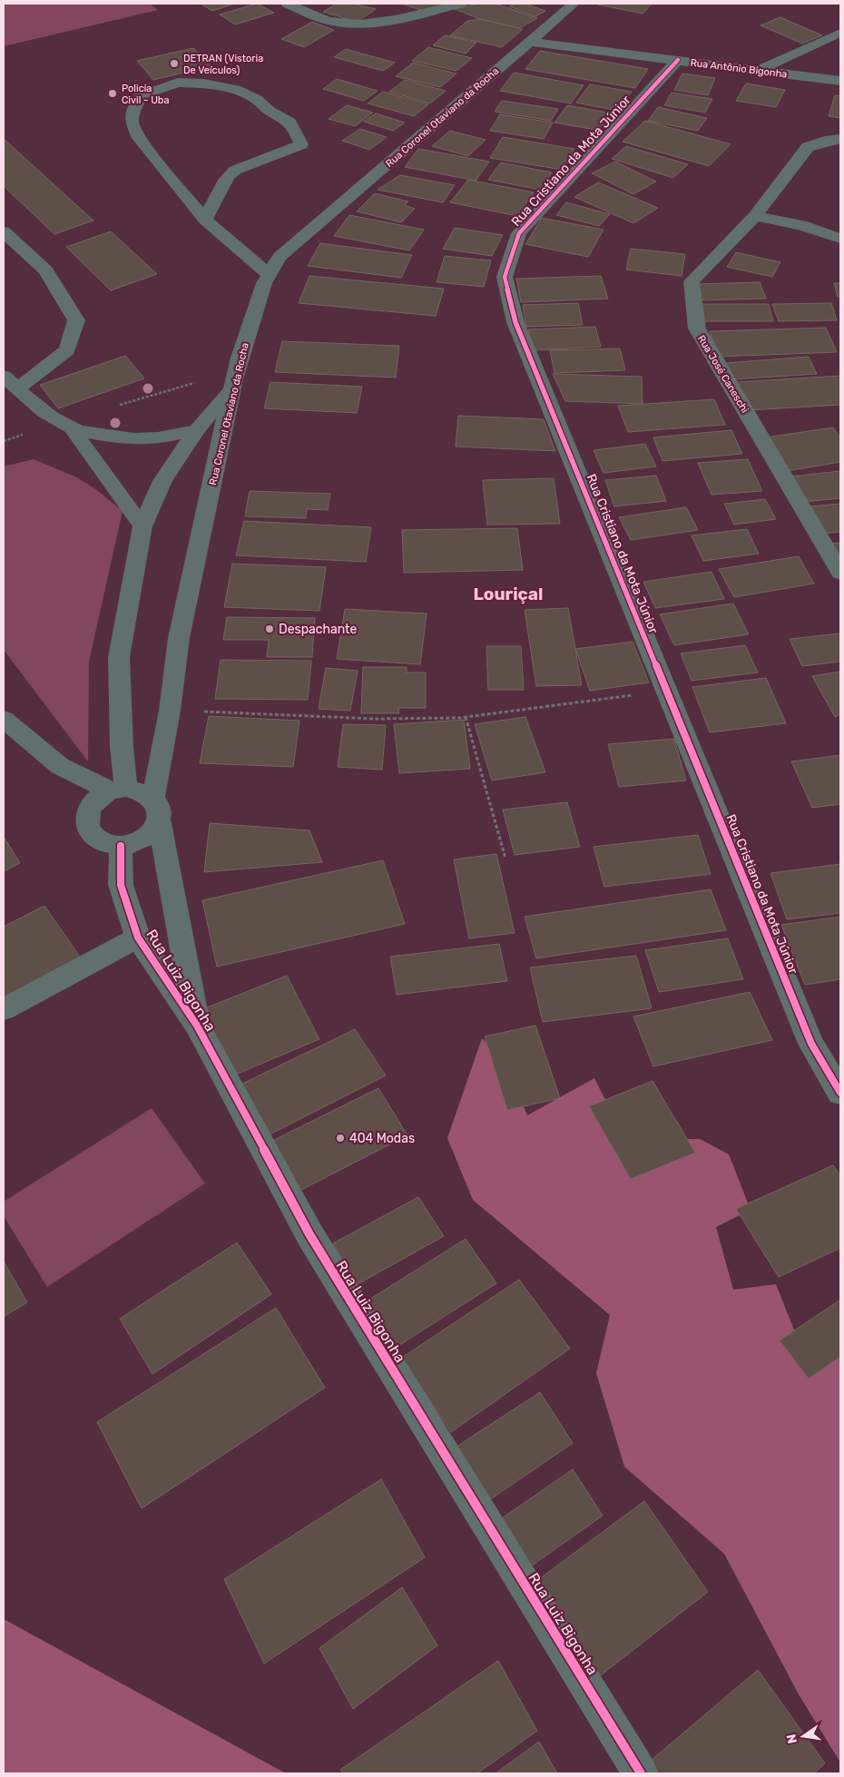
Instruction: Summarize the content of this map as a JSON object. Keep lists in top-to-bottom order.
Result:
{
  "streets": {
    "street": [
      "Rua Antônio Bigonha",
      "Rua Coronel Otaviano da Rocha",
      "Rua Cristiano da Mota Júnior",
      "Rua José Caneschi",
      "Rua Luiz Bigonha"
    ]
  },
  "crossings": [
    ["Rua Antônio Bigonha", "Rua Coronel Otaviano da Rocha"],
    ["Rua Antônio Bigonha", "Rua Cristiano da Mota Júnior"],
    ["Rua Coronel Otaviano da Rocha", "Rua Luiz Bigonha"]
  ],
  "districts": ["Louriçal"],
  "places": [
    "DETRAN (Vistoria De Veículos)",
    "Policia Civil - Uba",
    "Despachante",
    "404 Modas"
  ],
  "north": "left"
}
